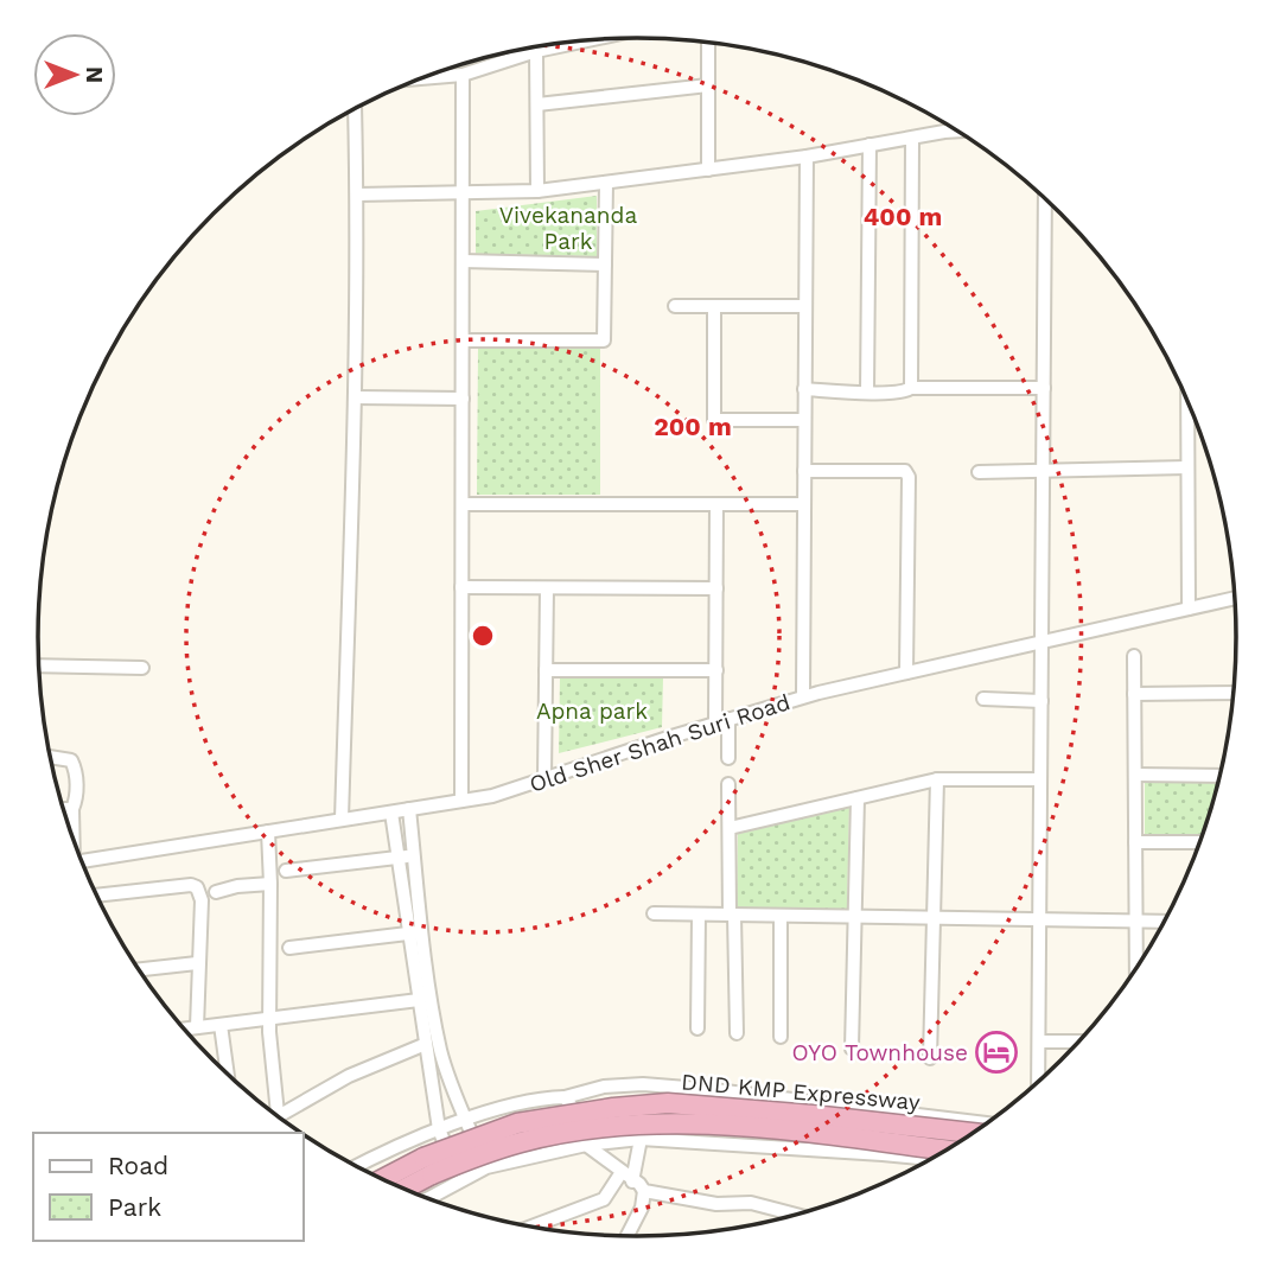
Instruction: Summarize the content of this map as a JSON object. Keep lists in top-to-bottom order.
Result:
{
  "streets": {
    "highway": ["DND KMP Expressway"],
    "street": ["Old Sher Shah Suri Road"]
  },
  "parks": ["Vivekananda Park", "Apna park"],
  "places": {
    "hotel": ["OYO Townhouse"]
  },
  "legend": ["Road", "Park"],
  "north": "right",
  "rings": ["400 m", "200 m"]
}
